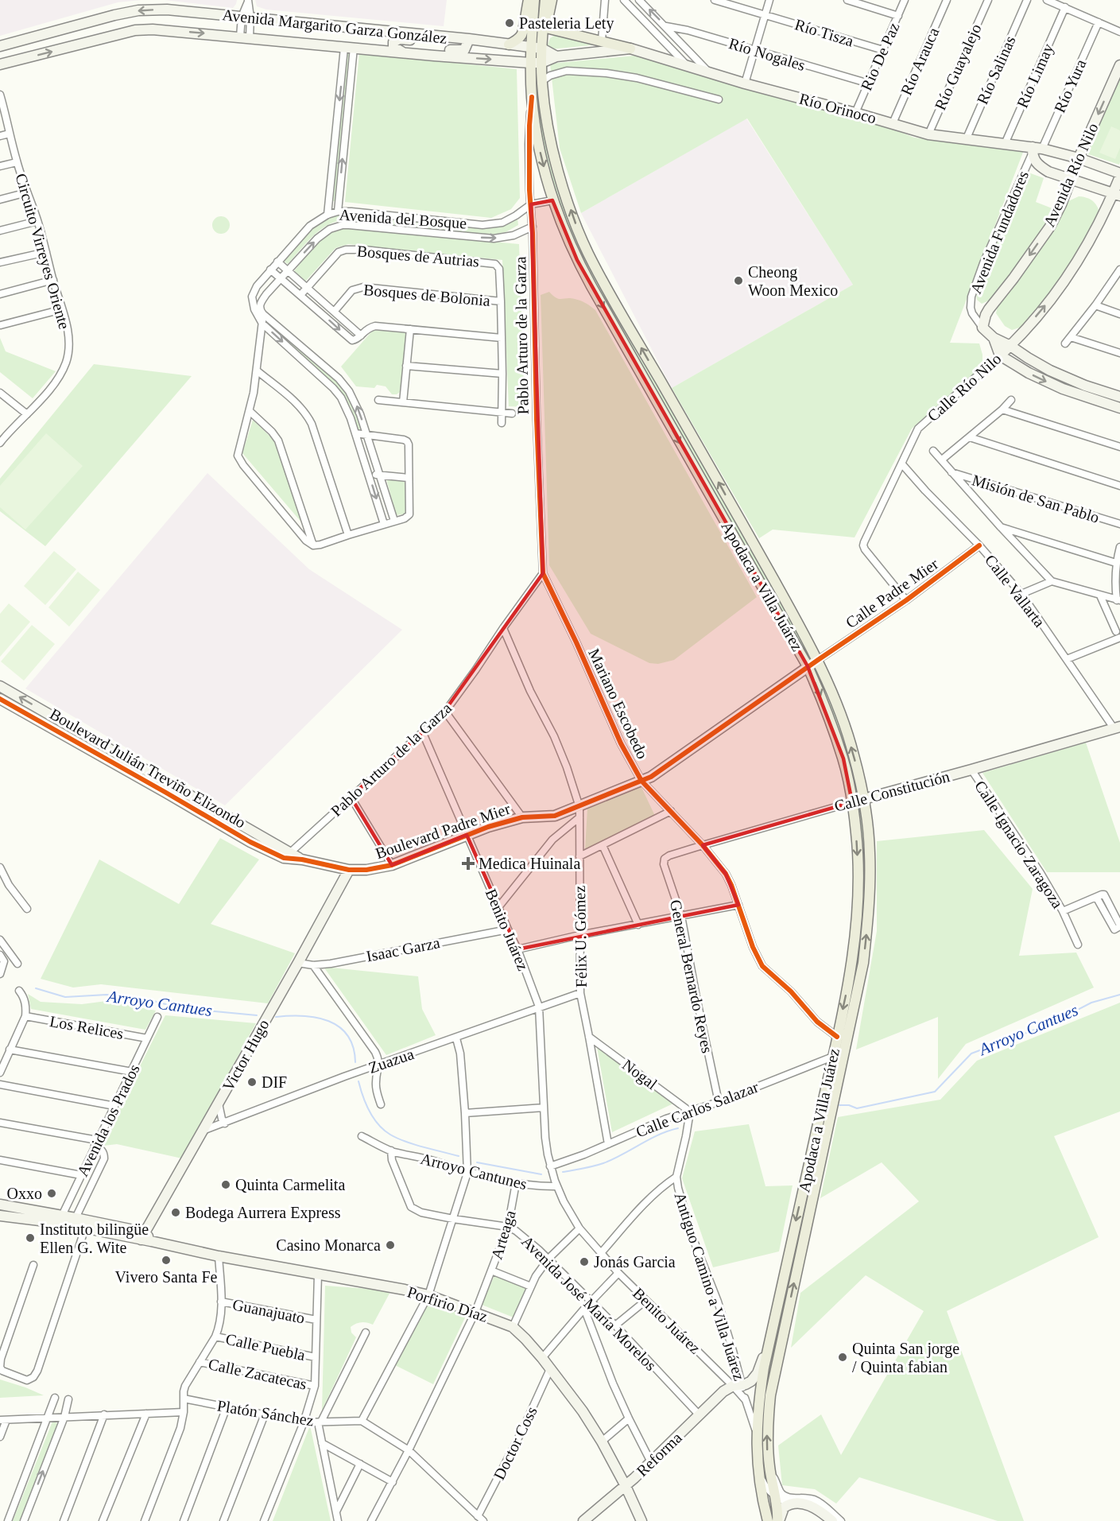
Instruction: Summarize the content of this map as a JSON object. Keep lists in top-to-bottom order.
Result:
{
  "streets": {
    "main road": ["Apodaca a Villa Juárez"],
    "street": [
      "Avenida Margarito Garza González",
      "Río Tisza",
      "Río Nogales",
      "Rio De Paz",
      "Río Arauca",
      "Río Guayalejo",
      "Río Salinas",
      "Río Limay",
      "Río Yura",
      "Río Orinoco",
      "Avenida Río Nilo",
      "Avenida del Bosque",
      "Avenida Fundadores",
      "Circuito Virreyes Oriente",
      "Bosques de Autrias",
      "Bosques de Bolonia",
      "Pablo Arturo de la Garza",
      "Calle Río Nilo",
      "Misión de San Pablo",
      "Calle Vallarta",
      "Calle Padre Mier",
      "Mariano Escobedo",
      "Boulevard Julián Treviño Elizondo",
      "Calle Constitución",
      "Boulevard Padre Mier",
      "Calle Ignacio Zaragoza",
      "Benito Juárez",
      "Félix U. Gómez",
      "Isaac Garza",
      "General Bernardo Reyes",
      "Los Relices",
      "Victor Hugo",
      "Zuazua",
      "Nogal",
      "Calle Carlos Salazar",
      "Avenida los Prados",
      "Arroyo Cantunes",
      "Arteaga",
      "Antiguo Camino a Villa Juárez",
      "Avenida José María Morelos",
      "Porfirio Díaz",
      "Guanajuato",
      "Calle Puebla",
      "Calle Zacatecas",
      "Platón Sánchez",
      "Doctor Coss",
      "Reforma"
    ]
  },
  "crossings": [
    ["Avenida Margarito Garza González", "Río Orinoco"],
    ["Avenida Margarito Garza González", "Apodaca a Villa Juárez"],
    ["Río Tisza", "Rio De Paz"],
    ["Río Nogales", "Rio De Paz"],
    ["Rio De Paz", "Río Orinoco"],
    ["Río Arauca", "Río Orinoco"],
    ["Río Guayalejo", "Río Orinoco"],
    ["Río Salinas", "Río Orinoco"],
    ["Río Limay", "Río Orinoco"],
    ["Río Yura", "Río Orinoco"],
    ["Río Yura", "Avenida Fundadores"],
    ["Río Orinoco", "Avenida Río Nilo"],
    ["Río Orinoco", "Avenida Fundadores"],
    ["Río Orinoco", "Apodaca a Villa Juárez"],
    ["Avenida Río Nilo", "Avenida Fundadores"],
    ["Avenida del Bosque", "Pablo Arturo de la Garza"],
    ["Avenida Fundadores", "Calle Río Nilo"],
    ["Bosques de Autrias", "Bosques de Bolonia"],
    ["Pablo Arturo de la Garza", "Apodaca a Villa Juárez"],
    ["Pablo Arturo de la Garza", "Mariano Escobedo"],
    ["Pablo Arturo de la Garza", "Boulevard Julián Treviño Elizondo"],
    ["Pablo Arturo de la Garza", "Boulevard Padre Mier"],
    ["Pablo Arturo de la Garza", "Benito Juárez"],
    ["Pablo Arturo de la Garza", "Félix U. Gómez"],
    ["Calle Río Nilo", "Calle Vallarta"],
    ["Apodaca a Villa Juárez", "Calle Padre Mier"],
    ["Apodaca a Villa Juárez", "Mariano Escobedo"],
    ["Apodaca a Villa Juárez", "Calle Constitución"],
    ["Apodaca a Villa Juárez", "Boulevard Padre Mier"],
    ["Apodaca a Villa Juárez", "Calle Carlos Salazar"],
    ["Apodaca a Villa Juárez", "Antiguo Camino a Villa Juárez"],
    ["Apodaca a Villa Juárez", "Reforma"],
    ["Calle Vallarta", "Calle Padre Mier"],
    ["Calle Vallarta", "Calle Constitución"],
    ["Calle Padre Mier", "Boulevard Padre Mier"],
    ["Mariano Escobedo", "Calle Constitución"],
    ["Mariano Escobedo", "Boulevard Padre Mier"],
    ["Boulevard Julián Treviño Elizondo", "Boulevard Padre Mier"],
    ["Calle Constitución", "Calle Ignacio Zaragoza"],
    ["Calle Constitución", "General Bernardo Reyes"],
    ["Boulevard Padre Mier", "Benito Juárez"],
    ["Boulevard Padre Mier", "Félix U. Gómez"],
    ["Boulevard Padre Mier", "Victor Hugo"],
    ["Benito Juárez", "Isaac Garza"],
    ["Benito Juárez", "Zuazua"],
    ["Benito Juárez", "Calle Carlos Salazar"],
    ["Benito Juárez", "Arroyo Cantunes"],
    ["Benito Juárez", "Antiguo Camino a Villa Juárez"],
    ["Benito Juárez", "Reforma"],
    ["Félix U. Gómez", "Zuazua"],
    ["Félix U. Gómez", "Nogal"],
    ["Félix U. Gómez", "Calle Carlos Salazar"],
    ["Isaac Garza", "Victor Hugo"],
    ["General Bernardo Reyes", "Calle Carlos Salazar"],
    ["Los Relices", "Avenida los Prados"],
    ["Victor Hugo", "Zuazua"],
    ["Victor Hugo", "Porfirio Díaz"],
    ["Nogal", "Calle Carlos Salazar"],
    ["Nogal", "Antiguo Camino a Villa Juárez"],
    ["Calle Carlos Salazar", "Antiguo Camino a Villa Juárez"],
    ["Arroyo Cantunes", "Arteaga"],
    ["Arroyo Cantunes", "Avenida José María Morelos"],
    ["Arteaga", "Avenida José María Morelos"],
    ["Arteaga", "Porfirio Díaz"],
    ["Antiguo Camino a Villa Juárez", "Reforma"],
    ["Avenida José María Morelos", "Reforma"],
    ["Porfirio Díaz", "Doctor Coss"],
    ["Porfirio Díaz", "Reforma"]
  ],
  "water": ["Arroyo Cantues"],
  "places": {
    "other": [
      "Pasteleria Lety",
      "Cheong Woon Mexico",
      "DIF",
      "Quinta Carmelita",
      "Oxxo",
      "Bodega Aurrera Express",
      "Instituto bilingüe Ellen G. Wite",
      "Casino Monarca",
      "Vivero Santa Fe",
      "Jonás Garcia",
      "Quinta San jorge / Quinta fabian"
    ],
    "health": ["Medica Huinala"]
  }
}
